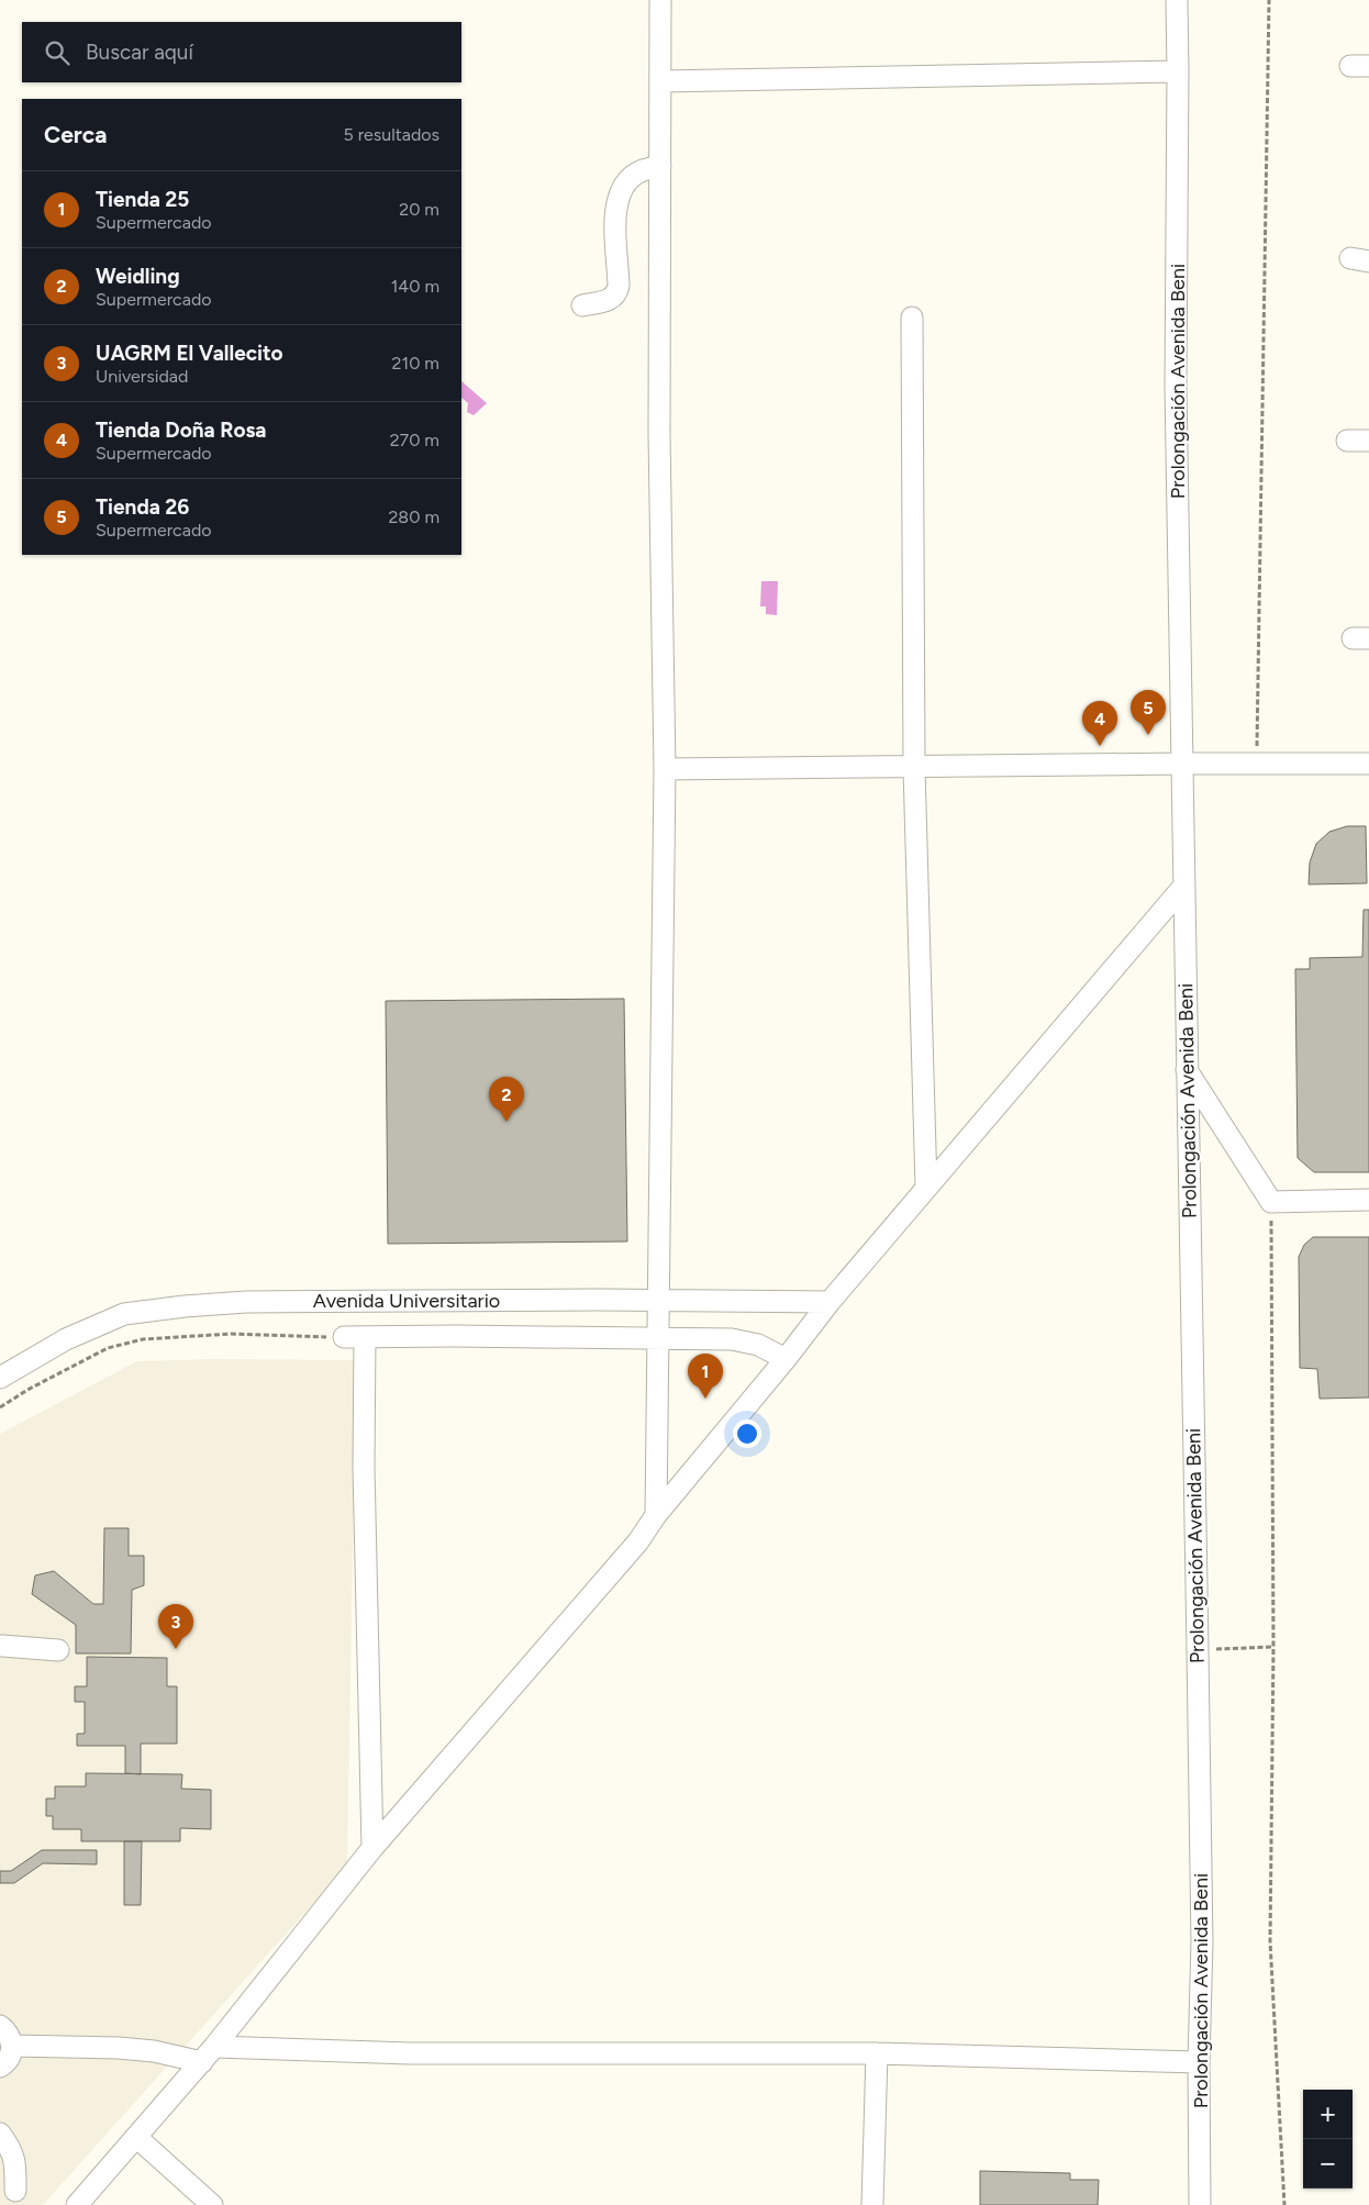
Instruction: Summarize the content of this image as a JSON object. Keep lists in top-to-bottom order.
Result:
{
  "streets": {
    "street": ["Prolongación Avenida Beni", "Avenida Universitario"]
  },
  "page": {
    "search": "Buscar aquí",
    "heading": ["Cerca", "5 resultados"],
    "list": [
      {
        "mark": "1",
        "name": "Tienda 25",
        "note": "Supermercado",
        "value": "20 m"
      },
      {
        "mark": "2",
        "name": "Weidling",
        "note": "Supermercado",
        "value": "140 m"
      },
      {
        "mark": "3",
        "name": "UAGRM El Vallecito",
        "note": "Universidad",
        "value": "210 m"
      },
      {
        "mark": "4",
        "name": "Tienda Doña Rosa",
        "note": "Supermercado",
        "value": "270 m"
      },
      {
        "mark": "5",
        "name": "Tienda 26",
        "note": "Supermercado",
        "value": "280 m"
      }
    ],
    "pins": [
      "5",
      "4",
      "2",
      "1",
      "3"
    ],
    "map_buttons": ["+", "−"]
  }
}
